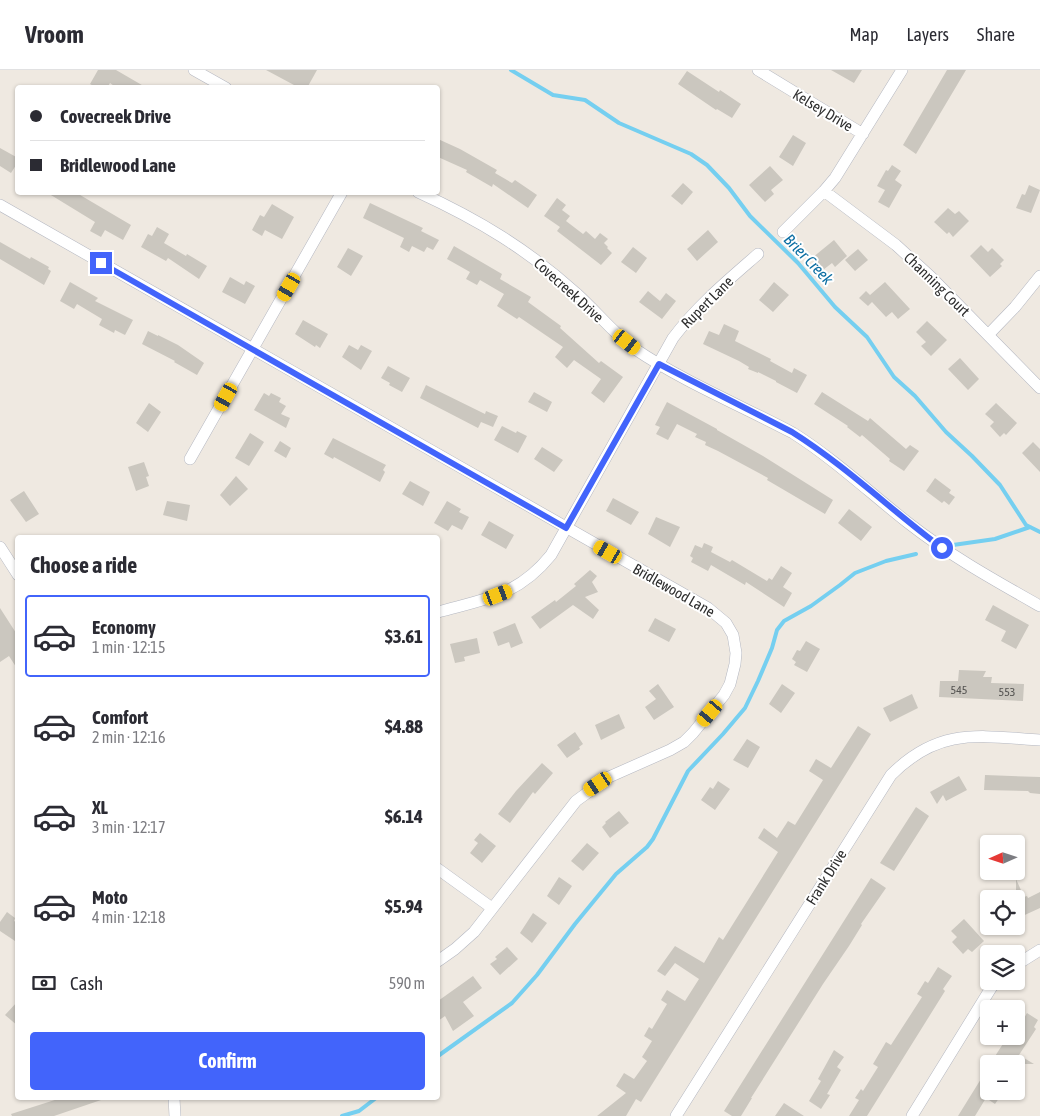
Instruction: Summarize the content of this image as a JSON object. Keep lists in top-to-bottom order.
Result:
{
  "streets": {
    "street": [
      "Kelsey Drive",
      "Channing Court",
      "Covecreek Drive",
      "Rupert Lane",
      "Bridlewood Lane",
      "Frank Drive"
    ]
  },
  "crossings": [
    ["Covecreek Drive", "Rupert Lane"],
    ["Rupert Lane", "Bridlewood Lane"]
  ],
  "water": ["Brier Creek"],
  "house_numbers": ["545", "553"],
  "north": "left",
  "page": {
    "header": "Vroom",
    "nav": ["Map", "Layers", "Share"],
    "banner": ["Covecreek Drive", "Bridlewood Lane"],
    "heading": "Choose a ride",
    "list": [
      {
        "name": "Economy",
        "note": "1 min · 12:15",
        "value": "$3.61"
      },
      {
        "name": "Comfort",
        "note": "2 min · 12:16",
        "value": "$4.88"
      },
      {
        "name": "XL",
        "note": "3 min · 12:17",
        "value": "$6.14"
      },
      {
        "name": "Moto",
        "note": "4 min · 12:18",
        "value": "$5.94"
      }
    ],
    "map_buttons": ["+", "−"],
    "pay": ["Cash", "590 m"],
    "buttons": "Confirm"
  }
}
